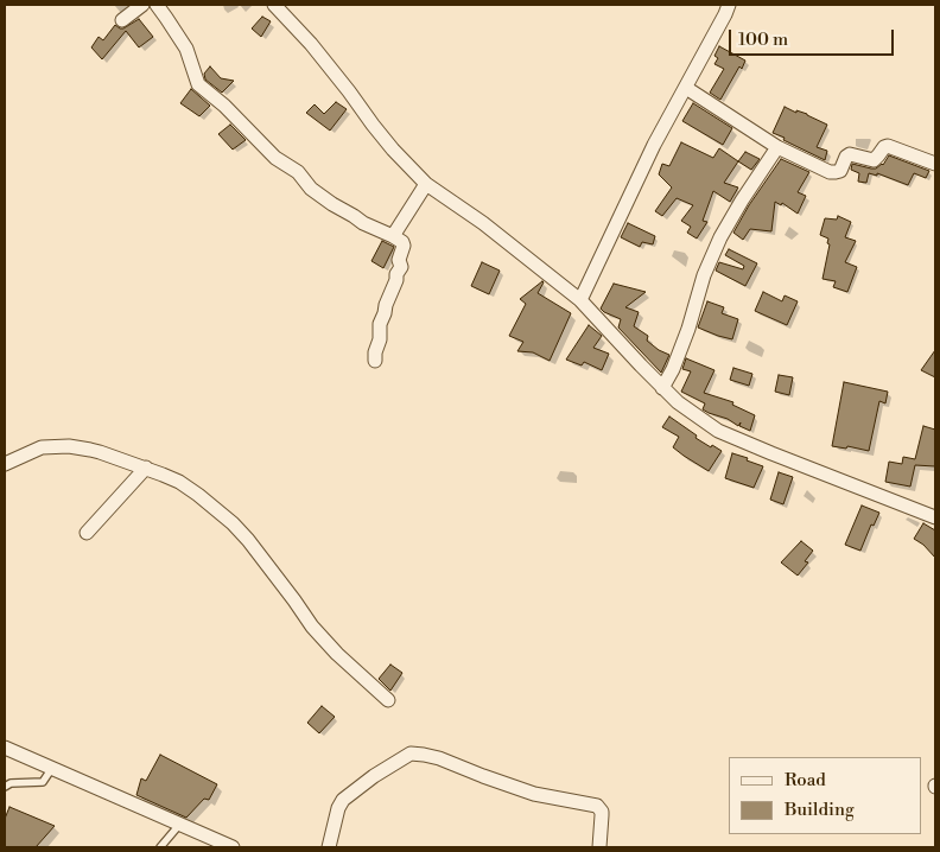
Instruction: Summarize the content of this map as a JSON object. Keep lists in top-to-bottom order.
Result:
{
  "legend": ["Road", "Building"],
  "scale_bar": "100 m"
}
